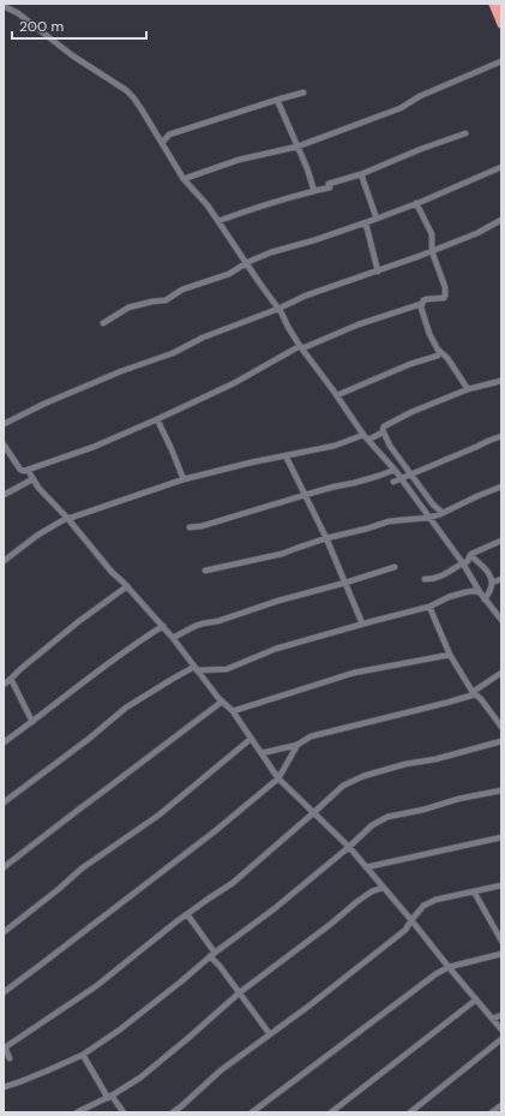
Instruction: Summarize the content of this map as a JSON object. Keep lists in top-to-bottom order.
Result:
{
  "scale_bar": "200 m"
}
